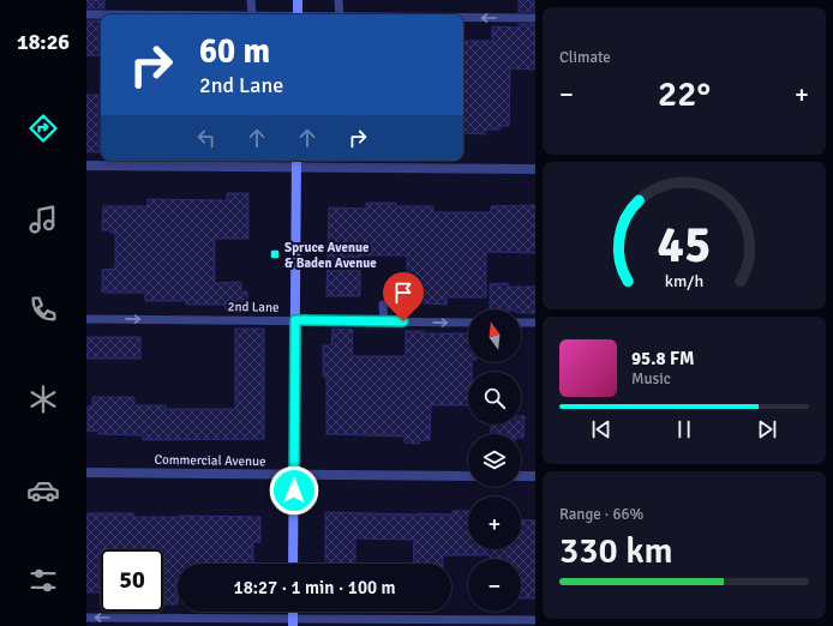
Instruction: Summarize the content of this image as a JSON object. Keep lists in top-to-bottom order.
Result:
{
  "streets": {
    "street": ["Commercial Avenue"],
    "lane": ["2nd Lane"]
  },
  "one_way": ["2nd Lane"],
  "places": {
    "transit": ["Spruce Avenue & Baden Avenue"]
  },
  "north": "top",
  "page": {
    "tabs": "18:26",
    "tile": [
      "Climate",
      ["Range · 66%", "330 km"]
    ],
    "turn": ["60 m", "2nd Lane"],
    "heat": ["−", "22°", "+"],
    "map_buttons": ["+", "−"],
    "song": ["95.8 FM", "Music"],
    "limit": "50",
    "trip": "18:27 · 1 min · 100 m",
    "gauge": ["45", "km/h"]
  }
}
